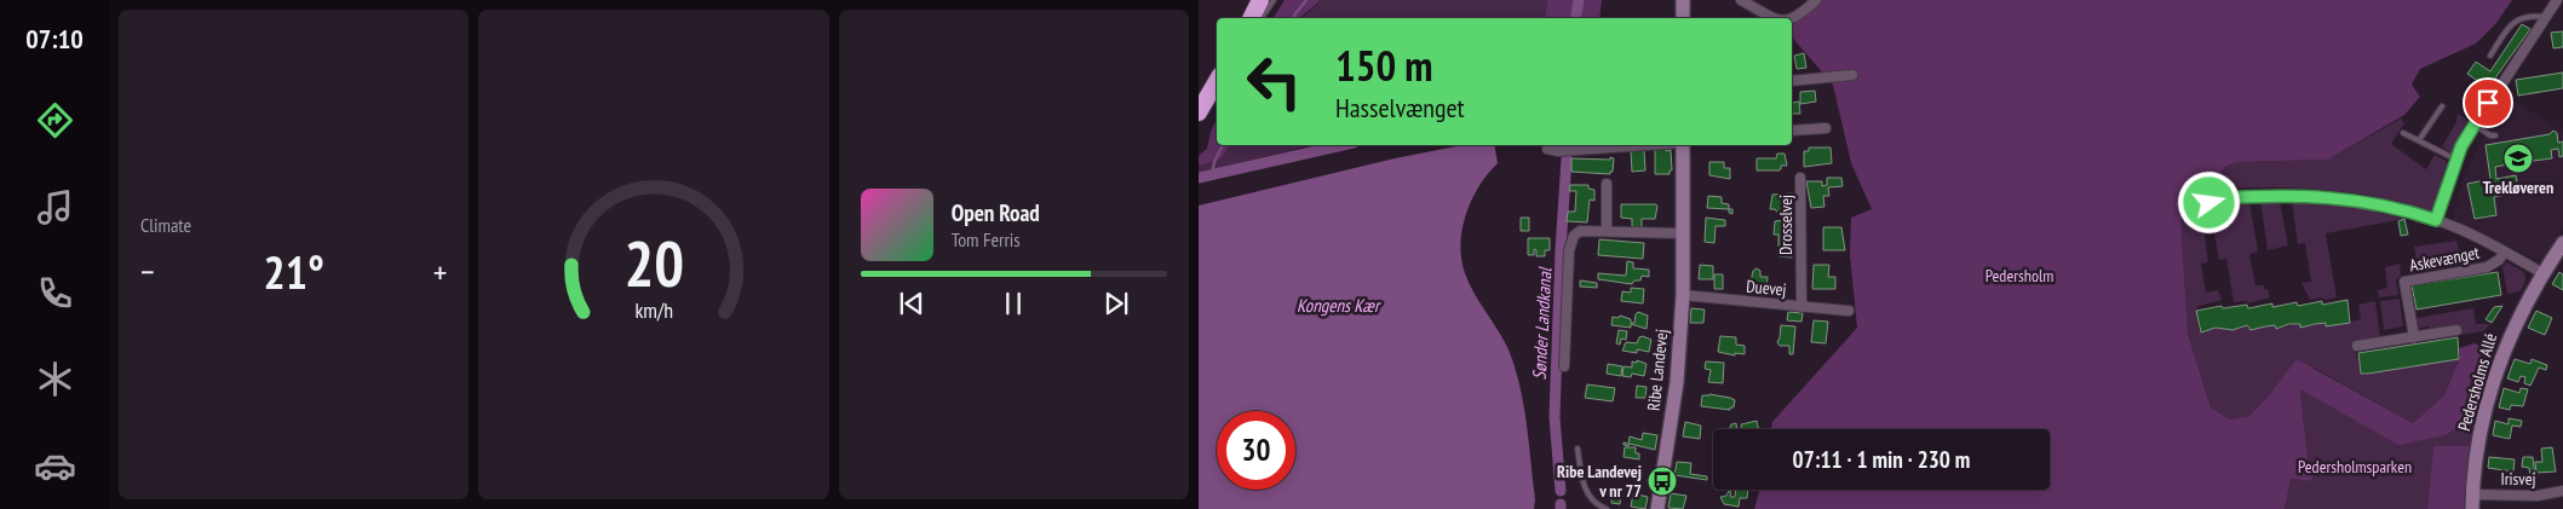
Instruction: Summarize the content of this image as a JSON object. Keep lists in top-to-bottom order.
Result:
{
  "streets": {
    "main road": ["Ribe Landevej", "Pedersholms Allé"],
    "street": [
      "Drosselvej",
      "Askevænget",
      "Duevej",
      "Irisvej"
    ]
  },
  "crossings": [
    ["Drosselvej", "Duevej"],
    ["Askevænget", "Pedersholms Allé"],
    ["Duevej", "Ribe Landevej"],
    ["Pedersholms Allé", "Irisvej"]
  ],
  "water": ["Kongens Kær", "Sønder Landkanal"],
  "parks": ["Pedersholm", "Pedersholmsparken"],
  "places": {
    "school or university": ["Trekløveren"],
    "bus stop": ["Ribe Landevej v nr 77"]
  },
  "page": {
    "tabs": "07:10",
    "tile": "Climate",
    "turn": ["150 m", "Hasselvænget"],
    "song": ["Open Road", "Tom Ferris"],
    "heat": ["−", "21°", "+"],
    "limit": "30",
    "trip": "07:11 · 1 min · 230 m",
    "gauge": ["20", "km/h"]
  }
}
